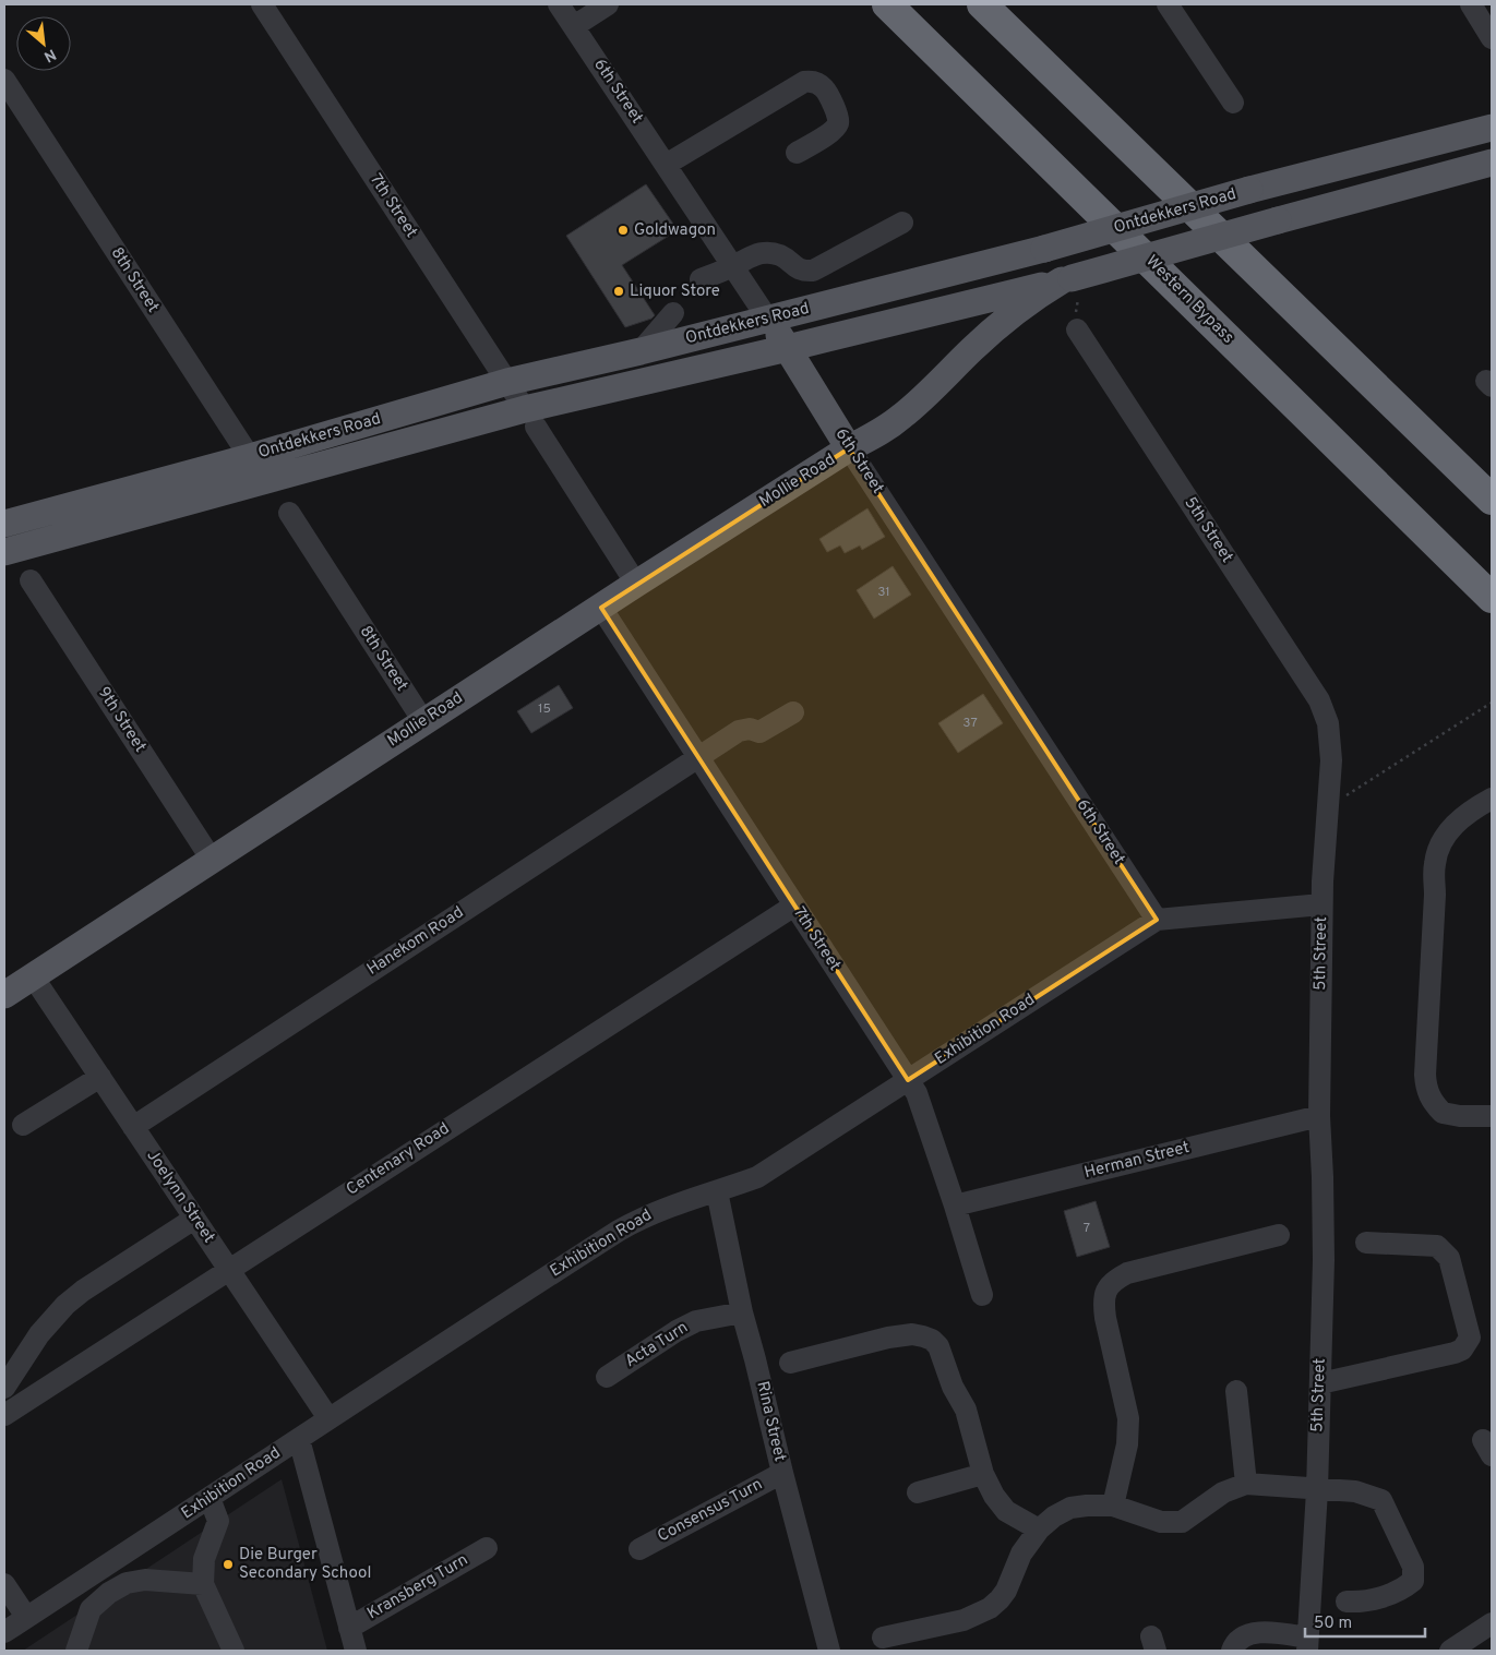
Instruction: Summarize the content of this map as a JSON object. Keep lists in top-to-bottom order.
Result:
{
  "streets": {
    "highway": ["Western Bypass"],
    "main road": ["6th Street", "Ontdekkers Road", "Mollie Road"],
    "street": [
      "7th Street",
      "8th Street",
      "5th Street",
      "9th Street",
      "Hanekom Road",
      "Exhibition Road",
      "Centenary Road",
      "Herman Street",
      "Joelynn Street",
      "Acta Turn",
      "Rina Street",
      "Consensus Turn",
      "Kransberg Turn"
    ]
  },
  "crossings": [
    ["6th Street", "Ontdekkers Road"],
    ["6th Street", "Mollie Road"],
    ["6th Street", "Exhibition Road"],
    ["7th Street", "Ontdekkers Road"],
    ["7th Street", "Mollie Road"],
    ["7th Street", "Hanekom Road"],
    ["7th Street", "Exhibition Road"],
    ["7th Street", "Centenary Road"],
    ["7th Street", "Herman Street"],
    ["Ontdekkers Road", "8th Street"],
    ["Ontdekkers Road", "Mollie Road"],
    ["8th Street", "Mollie Road"],
    ["Mollie Road", "9th Street"],
    ["Mollie Road", "Joelynn Street"],
    ["5th Street", "Exhibition Road"],
    ["5th Street", "Herman Street"],
    ["Hanekom Road", "Joelynn Street"],
    ["Exhibition Road", "Joelynn Street"],
    ["Exhibition Road", "Rina Street"],
    ["Centenary Road", "Joelynn Street"],
    ["Acta Turn", "Rina Street"],
    ["Rina Street", "Consensus Turn"]
  ],
  "places": ["Goldwagon", "Liquor Store", "Die Burger Secondary School"],
  "house_numbers": [
    "31",
    "15",
    "37",
    "7"
  ],
  "scale_bar": "50 m",
  "north": "bottom right"
}
